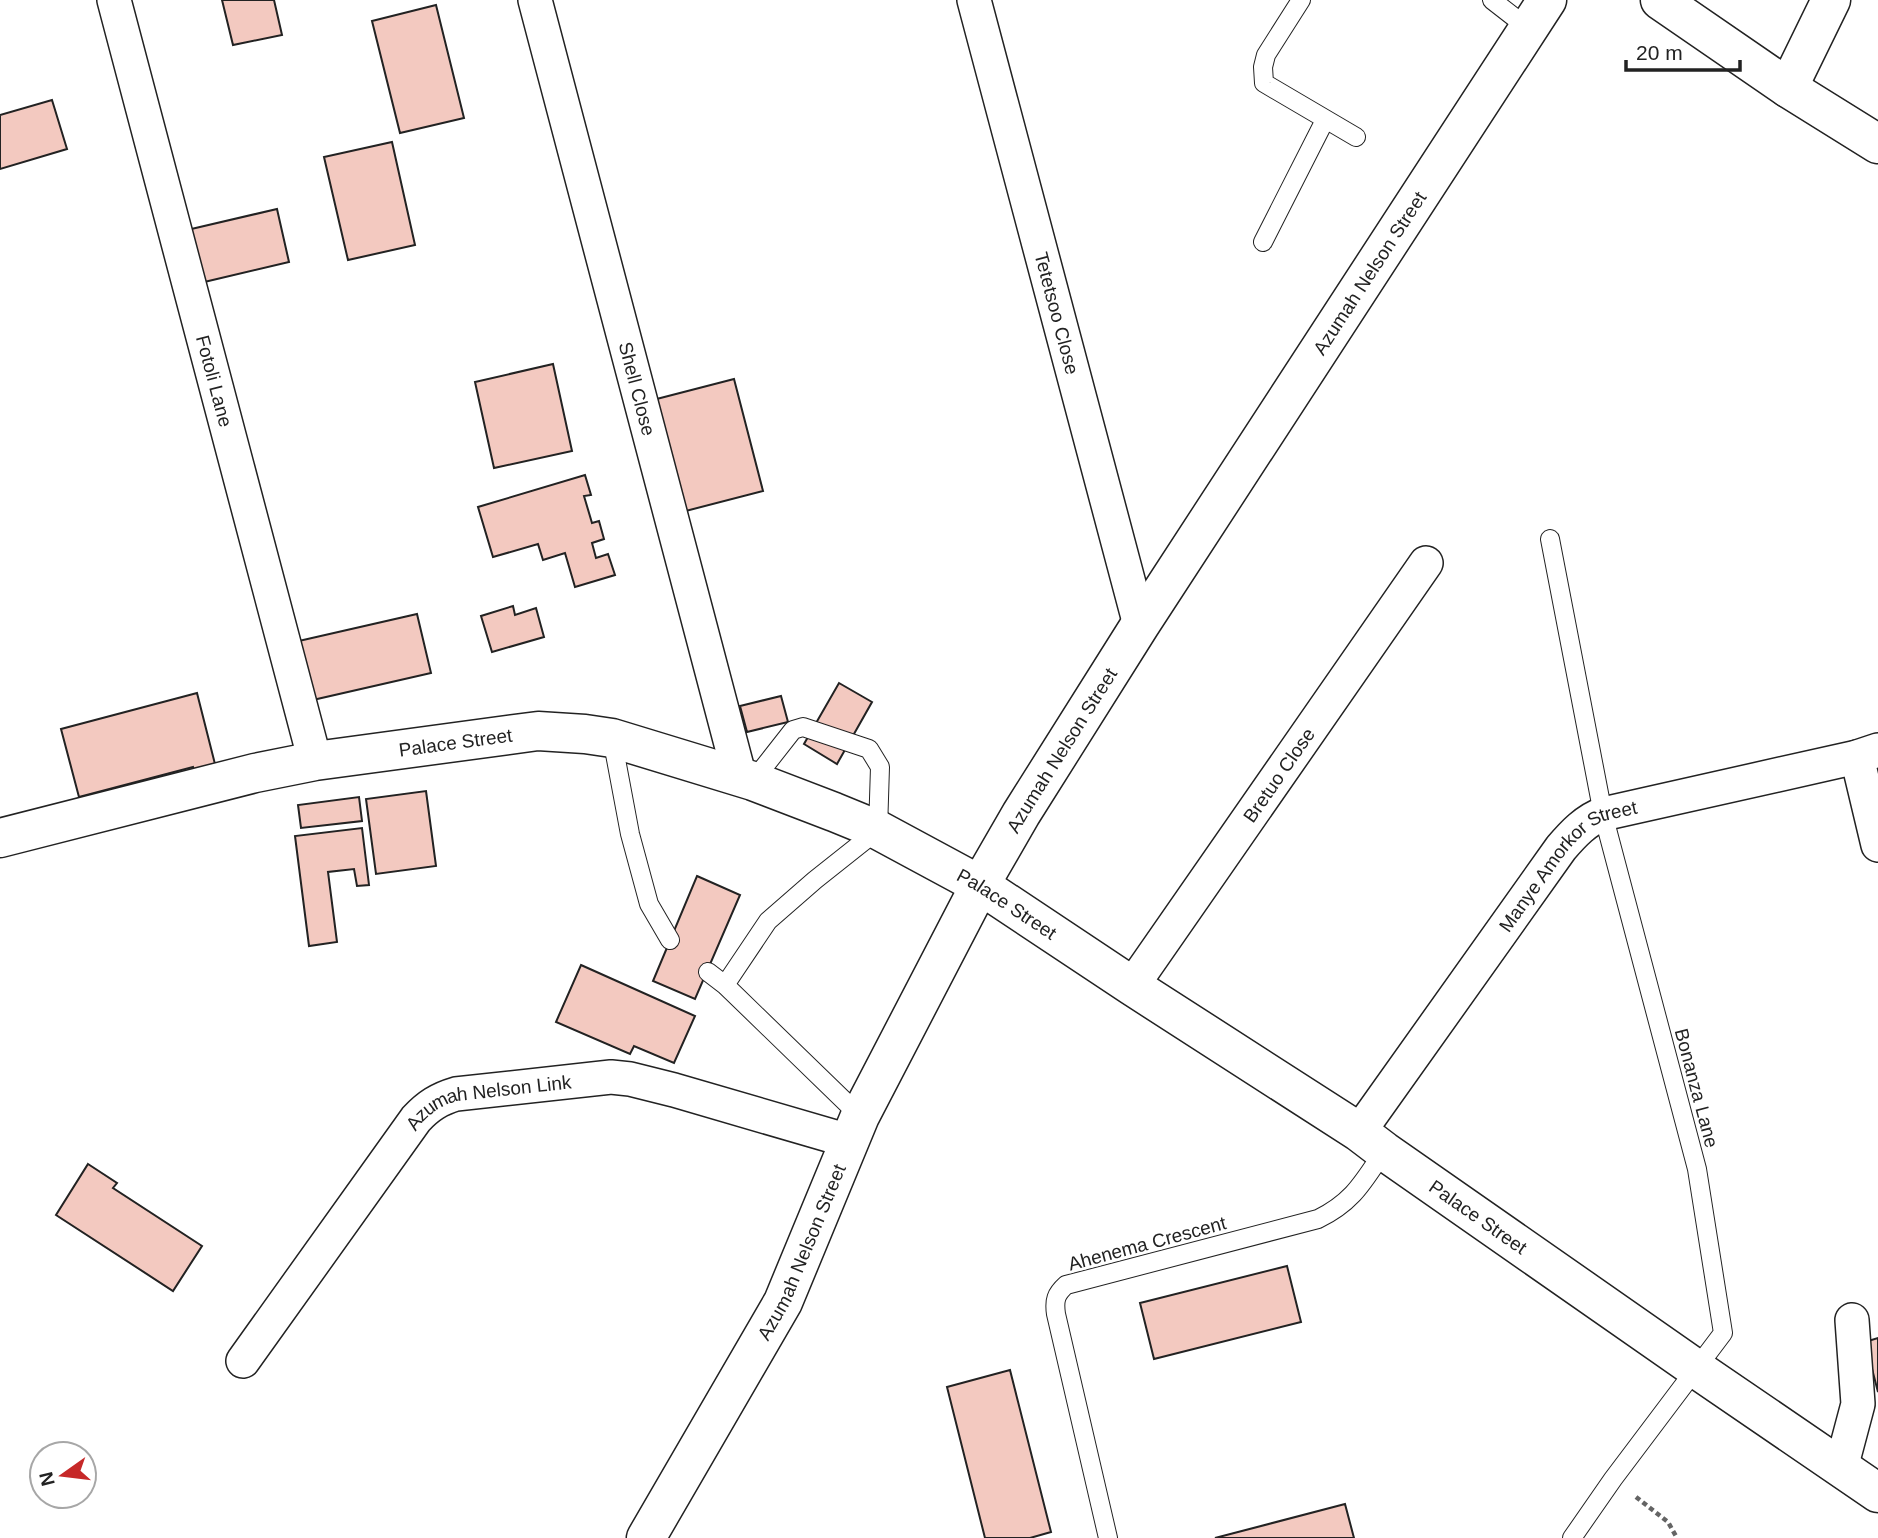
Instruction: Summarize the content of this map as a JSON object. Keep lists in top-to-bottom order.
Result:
{
  "streets": {
    "street": [
      "Azumah Nelson Street",
      "Tetetsoo Close",
      "Fotoli Lane",
      "Shell Close",
      "Palace Street",
      "Bretuo Close",
      "Manye Amorkor Street",
      "Azumah Nelson Link"
    ],
    "lane": ["Bonanza Lane", "Ahenema Crescent"]
  },
  "crossings": [
    ["Azumah Nelson Street", "Tetetsoo Close"],
    ["Azumah Nelson Street", "Palace Street"],
    ["Azumah Nelson Street", "Azumah Nelson Link"],
    ["Fotoli Lane", "Palace Street"],
    ["Shell Close", "Palace Street"],
    ["Palace Street", "Bretuo Close"],
    ["Palace Street", "Manye Amorkor Street"],
    ["Palace Street", "Bonanza Lane"],
    ["Palace Street", "Ahenema Crescent"],
    ["Manye Amorkor Street", "Bonanza Lane"],
    ["Manye Amorkor Street", "Ahenema Crescent"]
  ],
  "scale_bar": "20 m",
  "north": "left"
}
